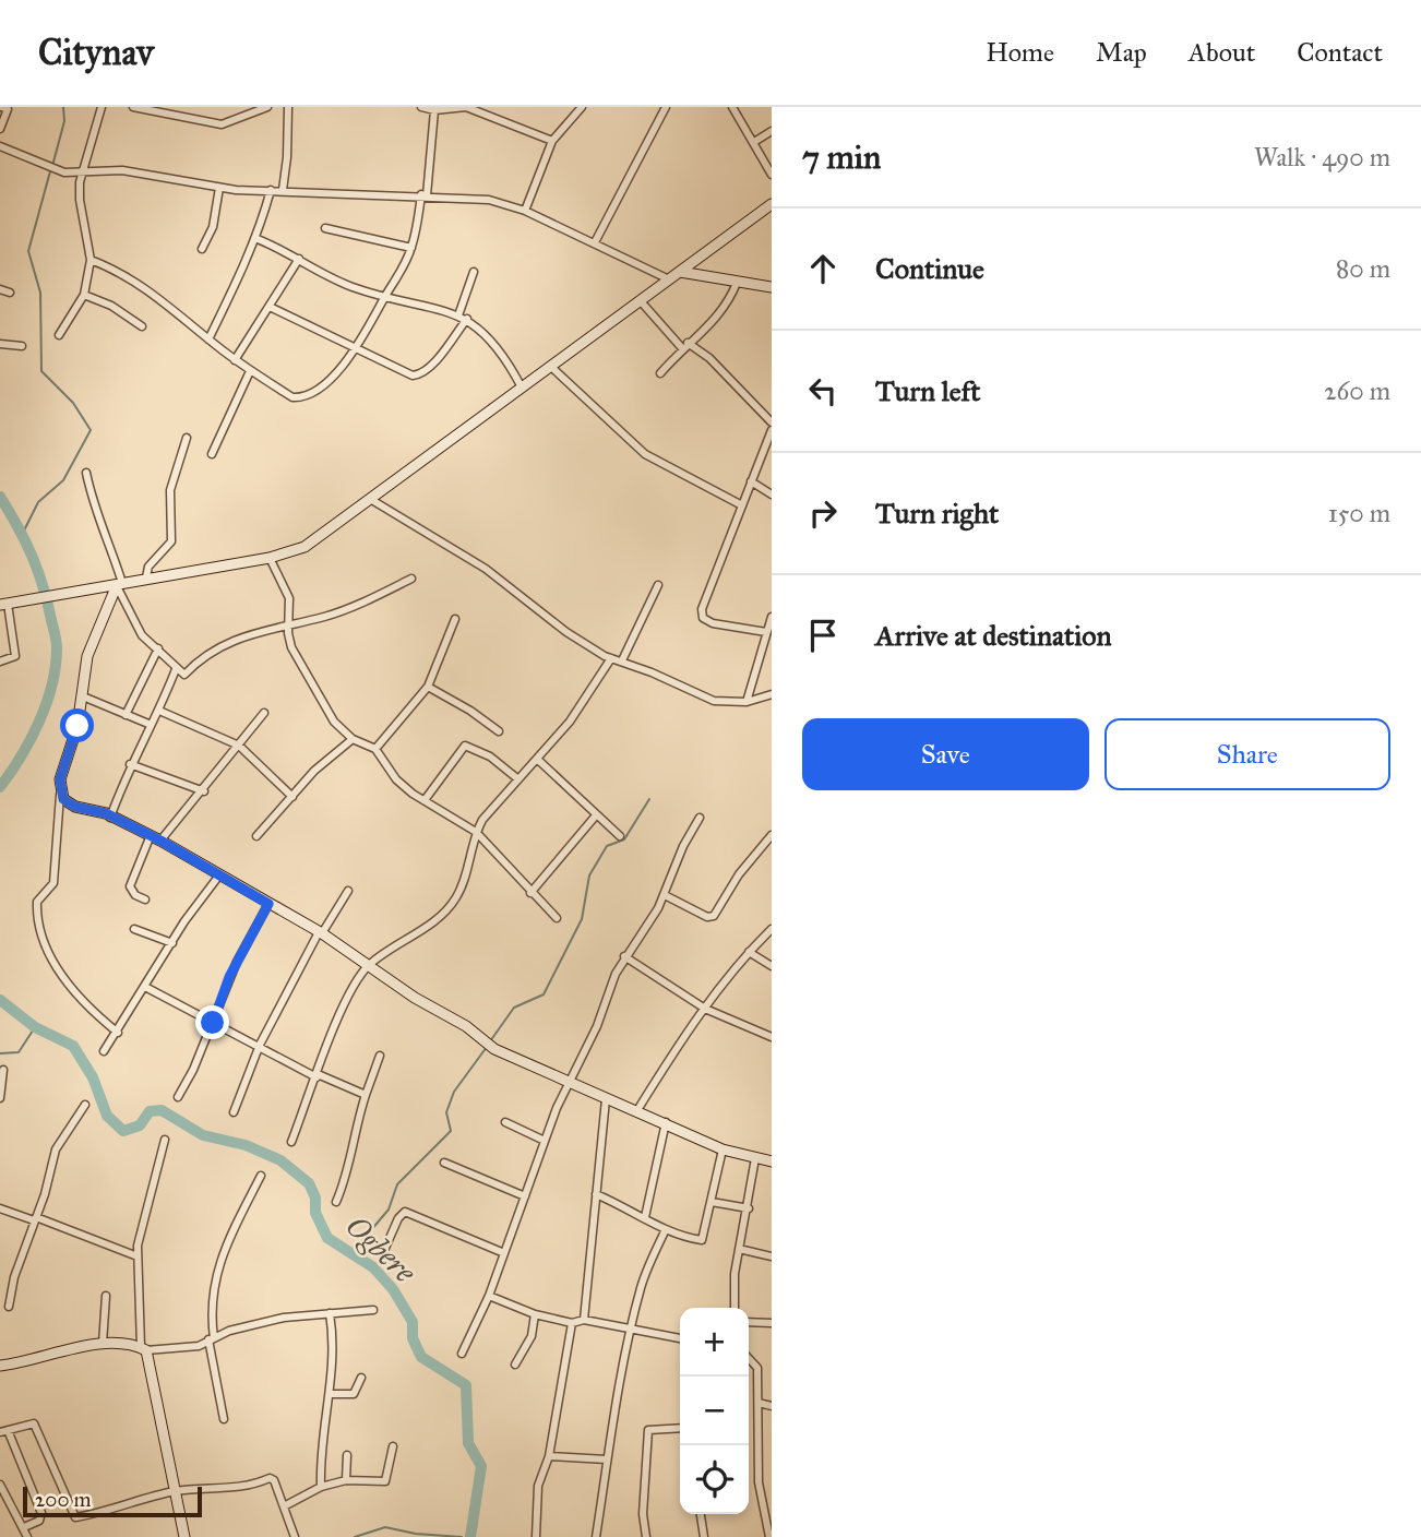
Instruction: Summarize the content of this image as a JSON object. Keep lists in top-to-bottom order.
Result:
{
  "water": ["Ogbere"],
  "scale_bar": "200 m",
  "page": {
    "header": "Citynav",
    "nav": [
      "Home",
      "Map",
      "About",
      "Contact"
    ],
    "heading": ["7 min", "Walk · 490 m"],
    "list": [
      ["Continue", "80 m"],
      ["Turn left", "260 m"],
      ["Turn right", "150 m"],
      "Arrive at destination"
    ],
    "buttons": ["Save", "Share"],
    "map_buttons": ["+", "−"],
    "scale": "200 m"
  }
}
